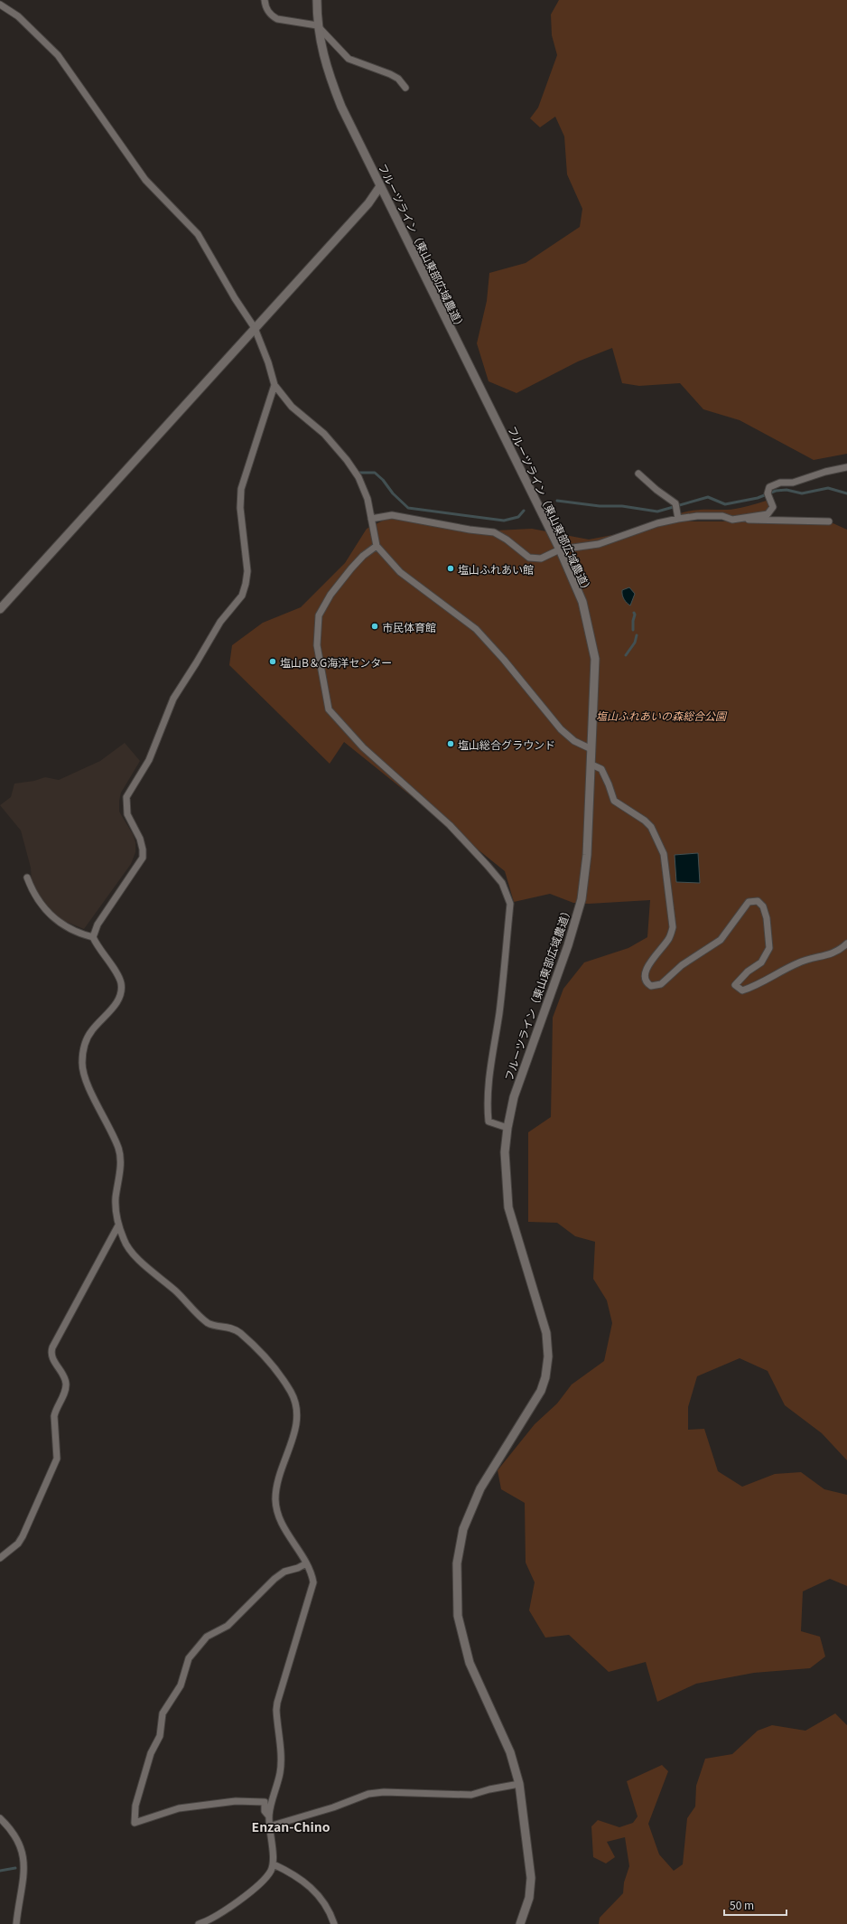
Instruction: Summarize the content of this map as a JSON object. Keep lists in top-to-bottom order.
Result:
{
  "streets": {
    "street": ["フルーツライン（東山東部広域農道）"]
  },
  "districts": ["Enzan-Chino"],
  "parks": ["塩山ふれあいの森総合公園"],
  "places": [
    "塩山ふれあい館",
    "市民体育館",
    "塩山B＆G海洋センター",
    "塩山総合グラウンド"
  ],
  "scale_bar": "50 m"
}
